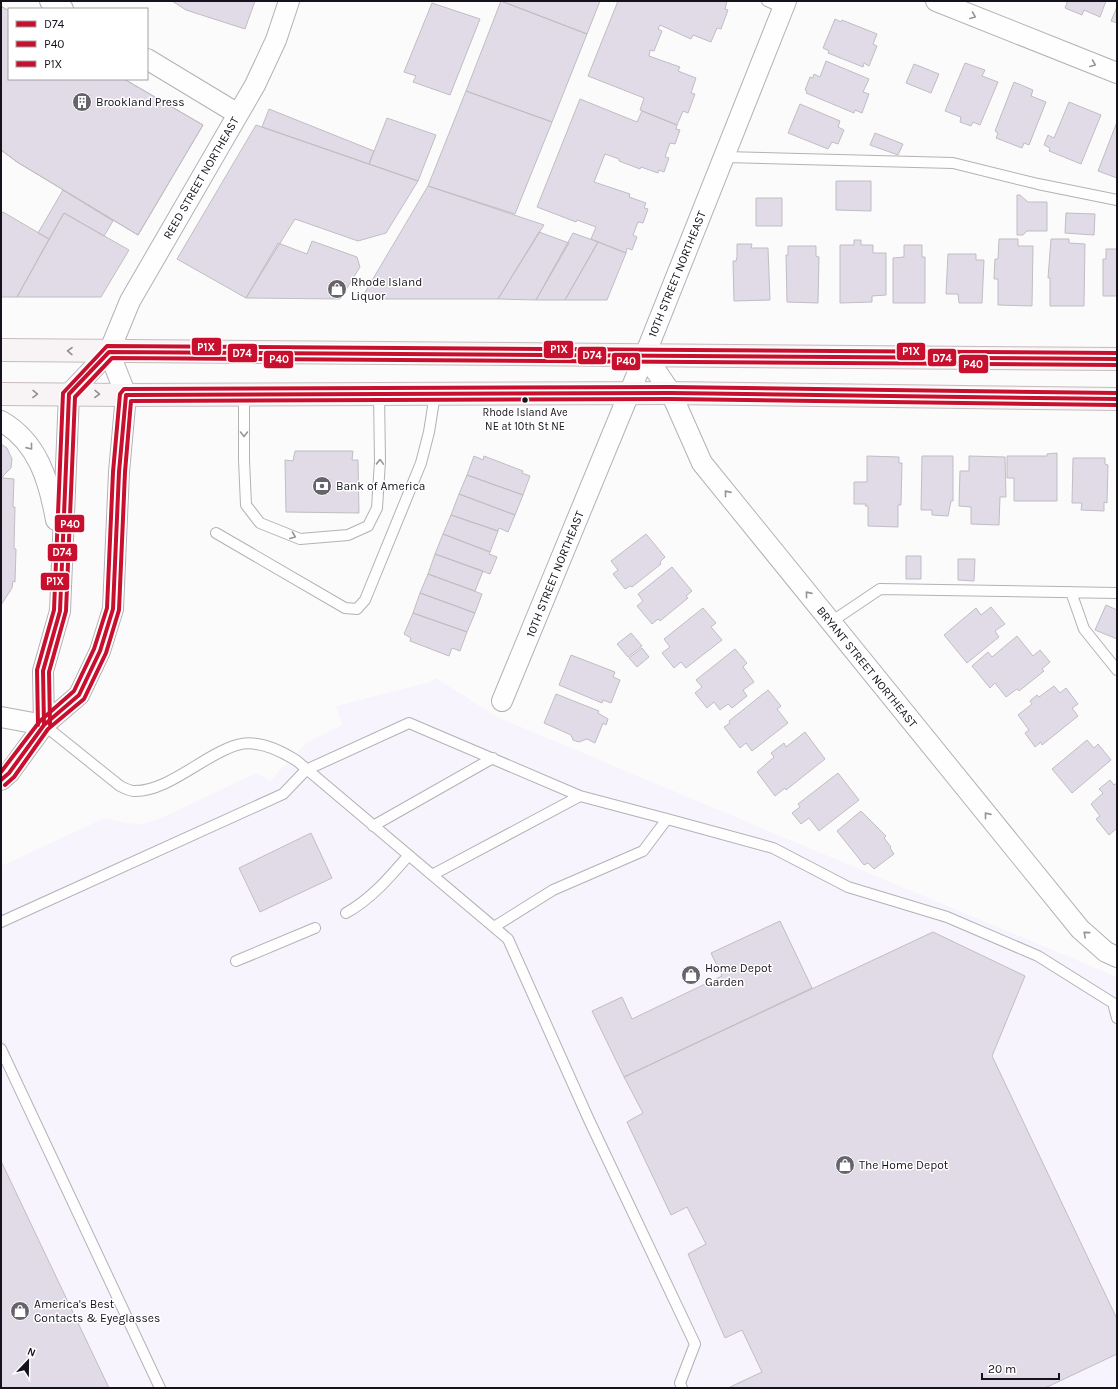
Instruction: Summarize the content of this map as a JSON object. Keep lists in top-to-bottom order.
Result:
{
  "streets": {
    "street": ["REED STREET NORTHEAST", "10TH STREET NORTHEAST", "BRYANT STREET NORTHEAST"]
  },
  "crossings": [
    ["10TH STREET NORTHEAST", "BRYANT STREET NORTHEAST"]
  ],
  "one_way": ["BRYANT STREET NORTHEAST"],
  "places": {
    "building": ["Brookland Press"],
    "shop": [
      "Rhode Island Liquor",
      "Home Depot Garden",
      "The Home Depot",
      "America's Best Contacts & Eyeglasses"
    ],
    "other": ["Rhode Island Ave NE at 10th St NE"],
    "bank": ["Bank of America"]
  },
  "lines": ["transit line P1X", "transit line D74", "transit line P40"],
  "legend": ["D74", "P40", "P1X"],
  "scale_bar": "20 m",
  "north": "top"
}
